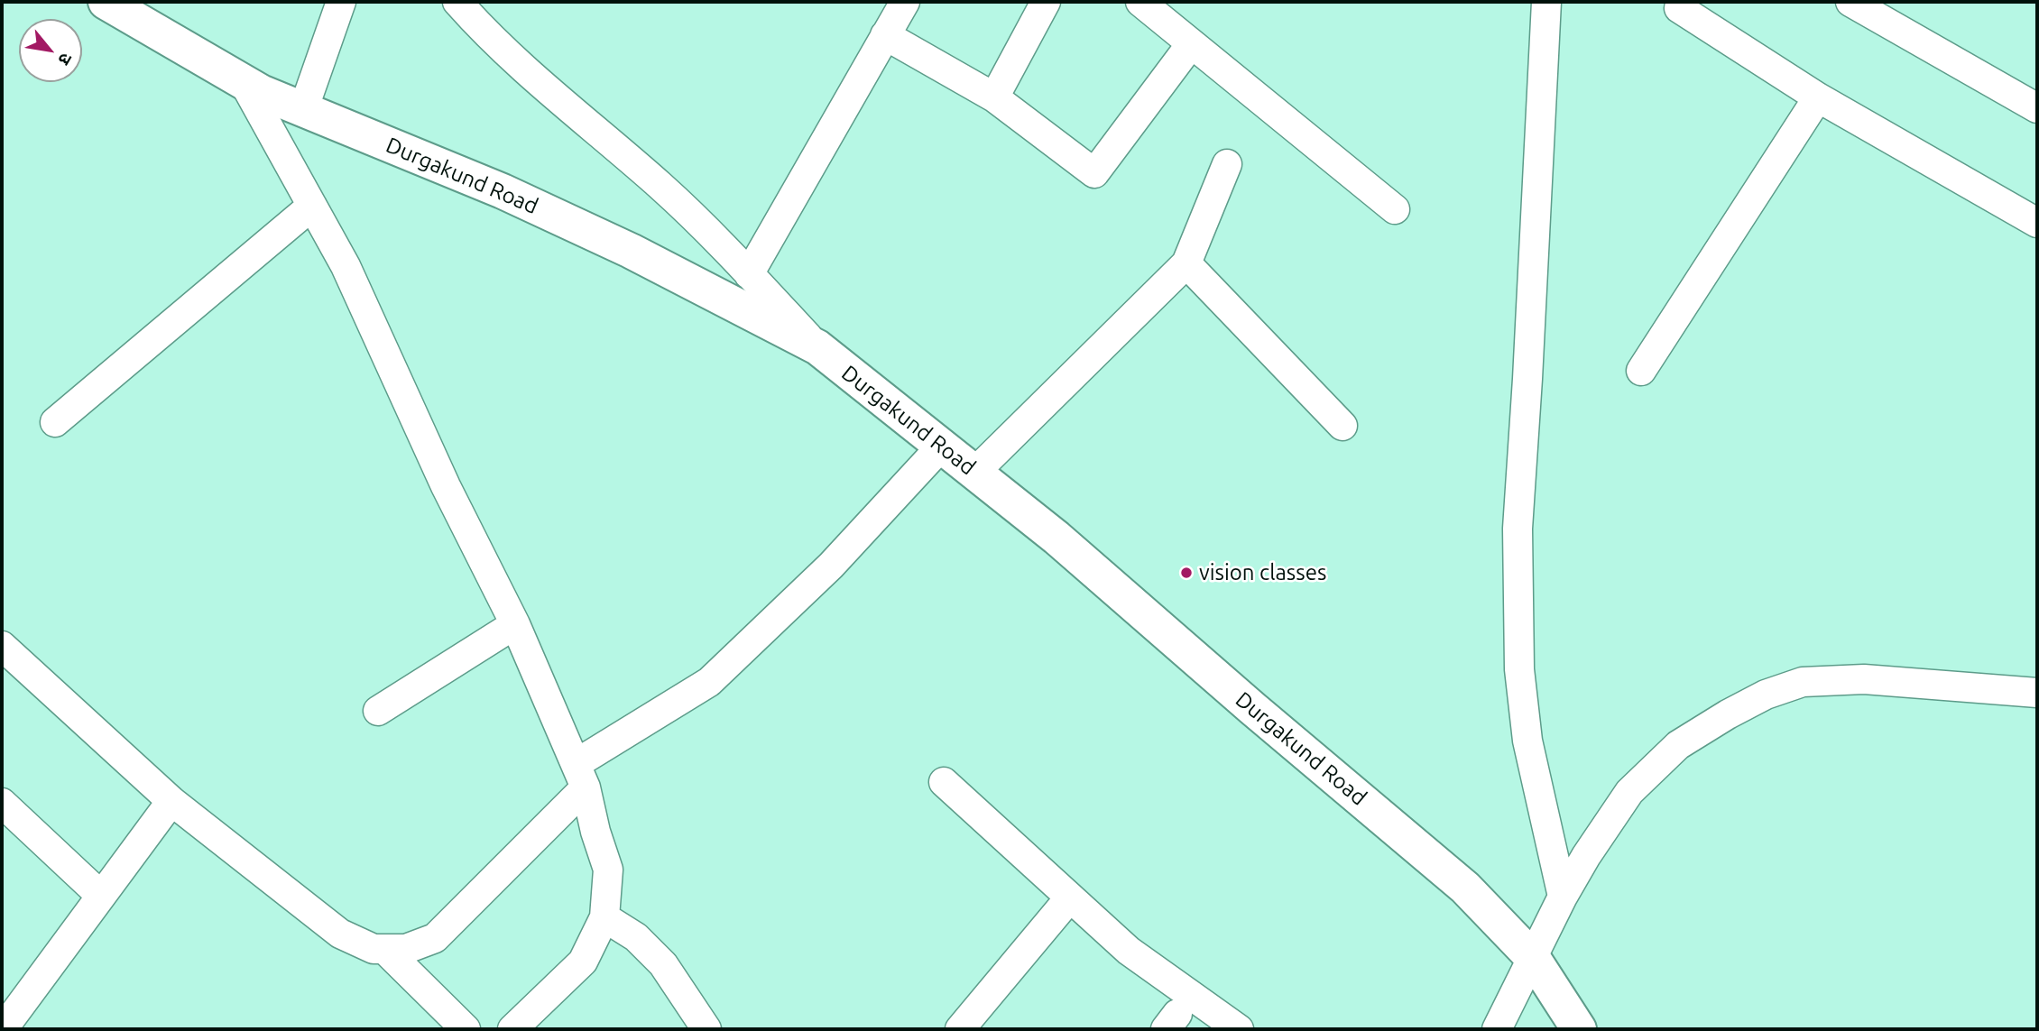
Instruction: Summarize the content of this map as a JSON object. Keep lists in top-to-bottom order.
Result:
{
  "streets": {
    "main road": ["Durgakund Road"]
  },
  "places": ["vision classes"],
  "north": "bottom right"
}
